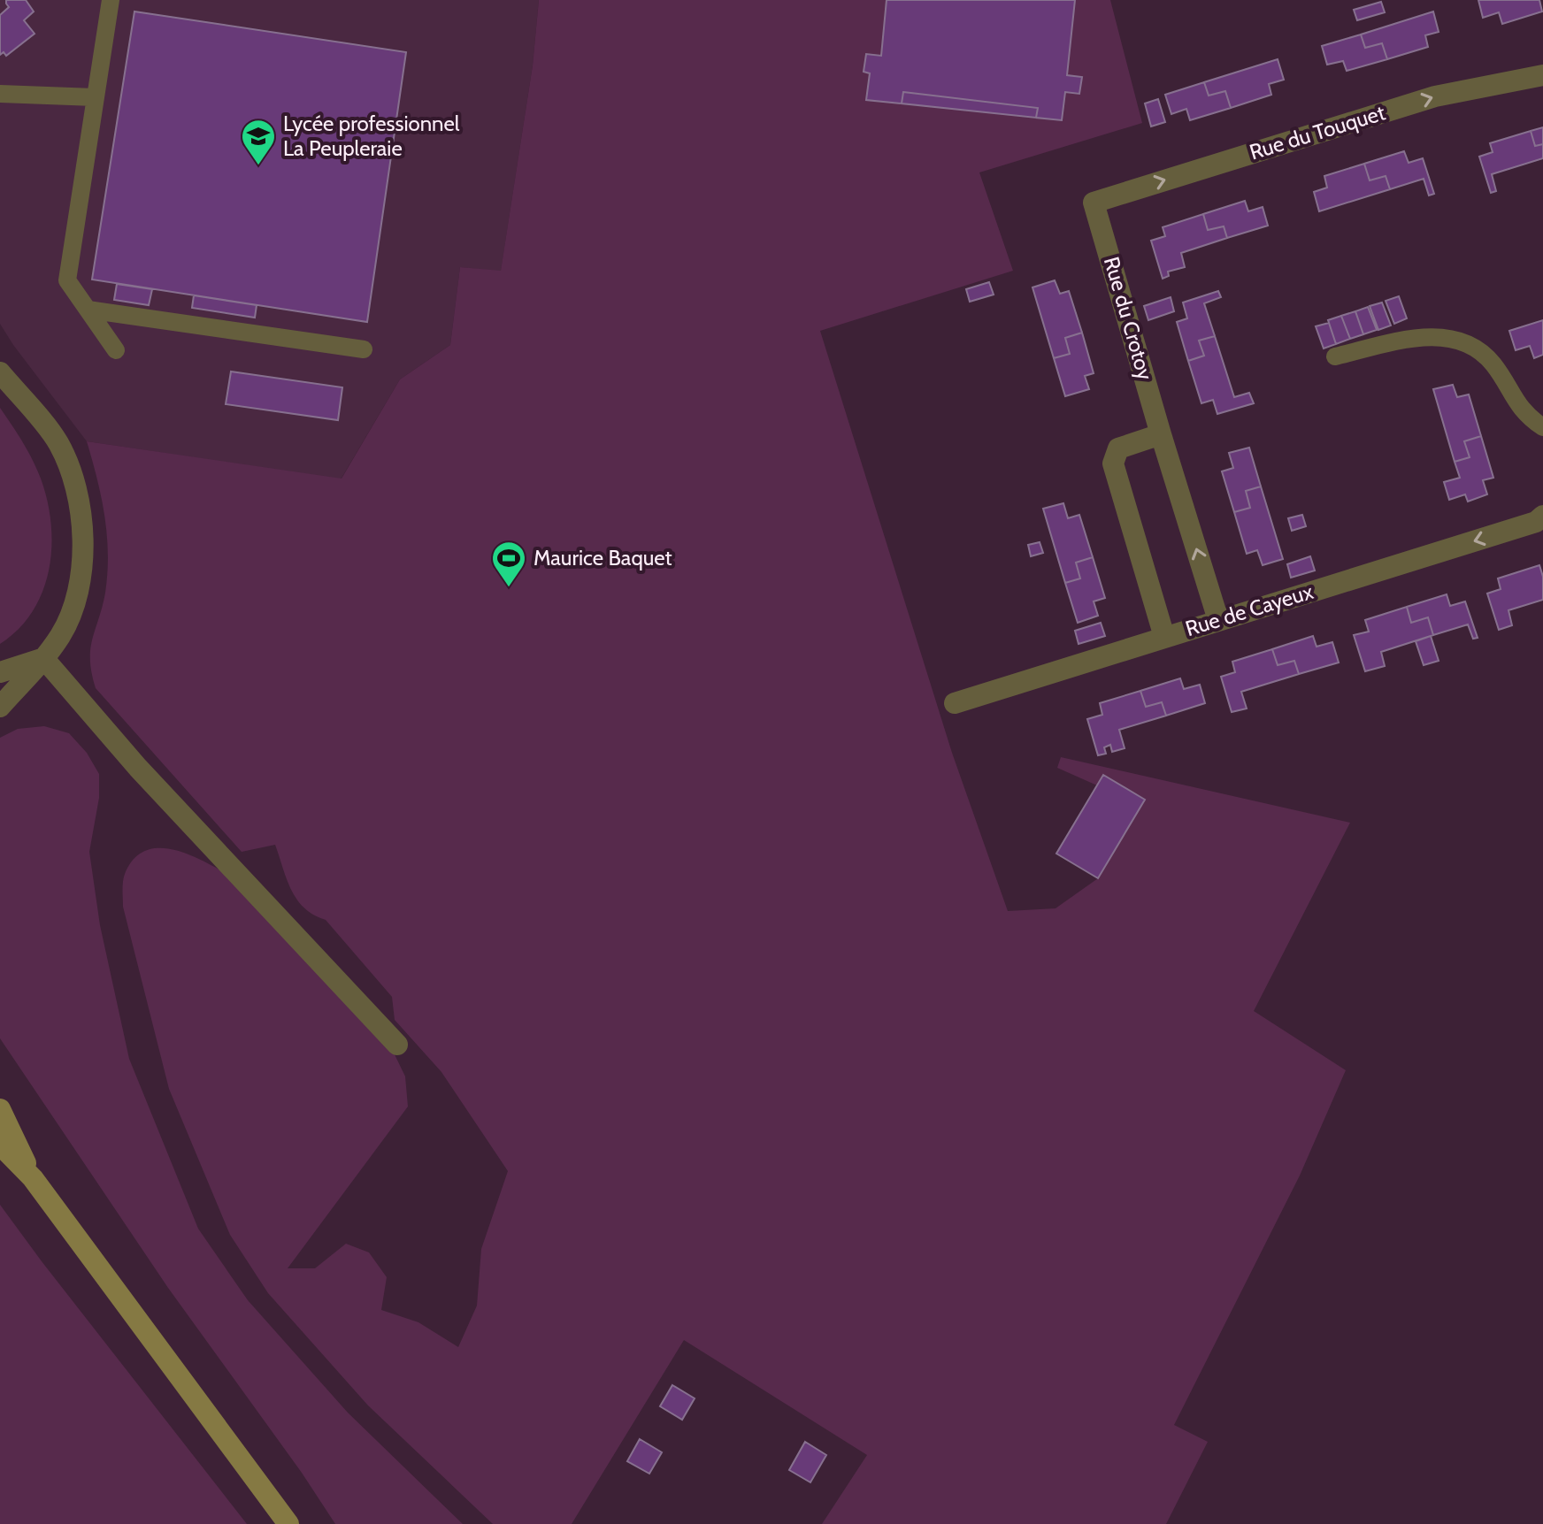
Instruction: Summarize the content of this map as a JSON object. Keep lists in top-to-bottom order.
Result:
{
  "streets": {
    "street": ["Rue du Touquet", "Rue du Crotoy", "Rue de Cayeux"]
  },
  "crossings": [
    ["Rue du Touquet", "Rue du Crotoy"],
    ["Rue du Crotoy", "Rue de Cayeux"]
  ],
  "one_way": ["Rue du Touquet", "Rue du Crotoy", "Rue de Cayeux"],
  "places": {
    "school or university": ["Lycée professionnel La Peupleraie"],
    "sports": ["Maurice Baquet"]
  }
}
